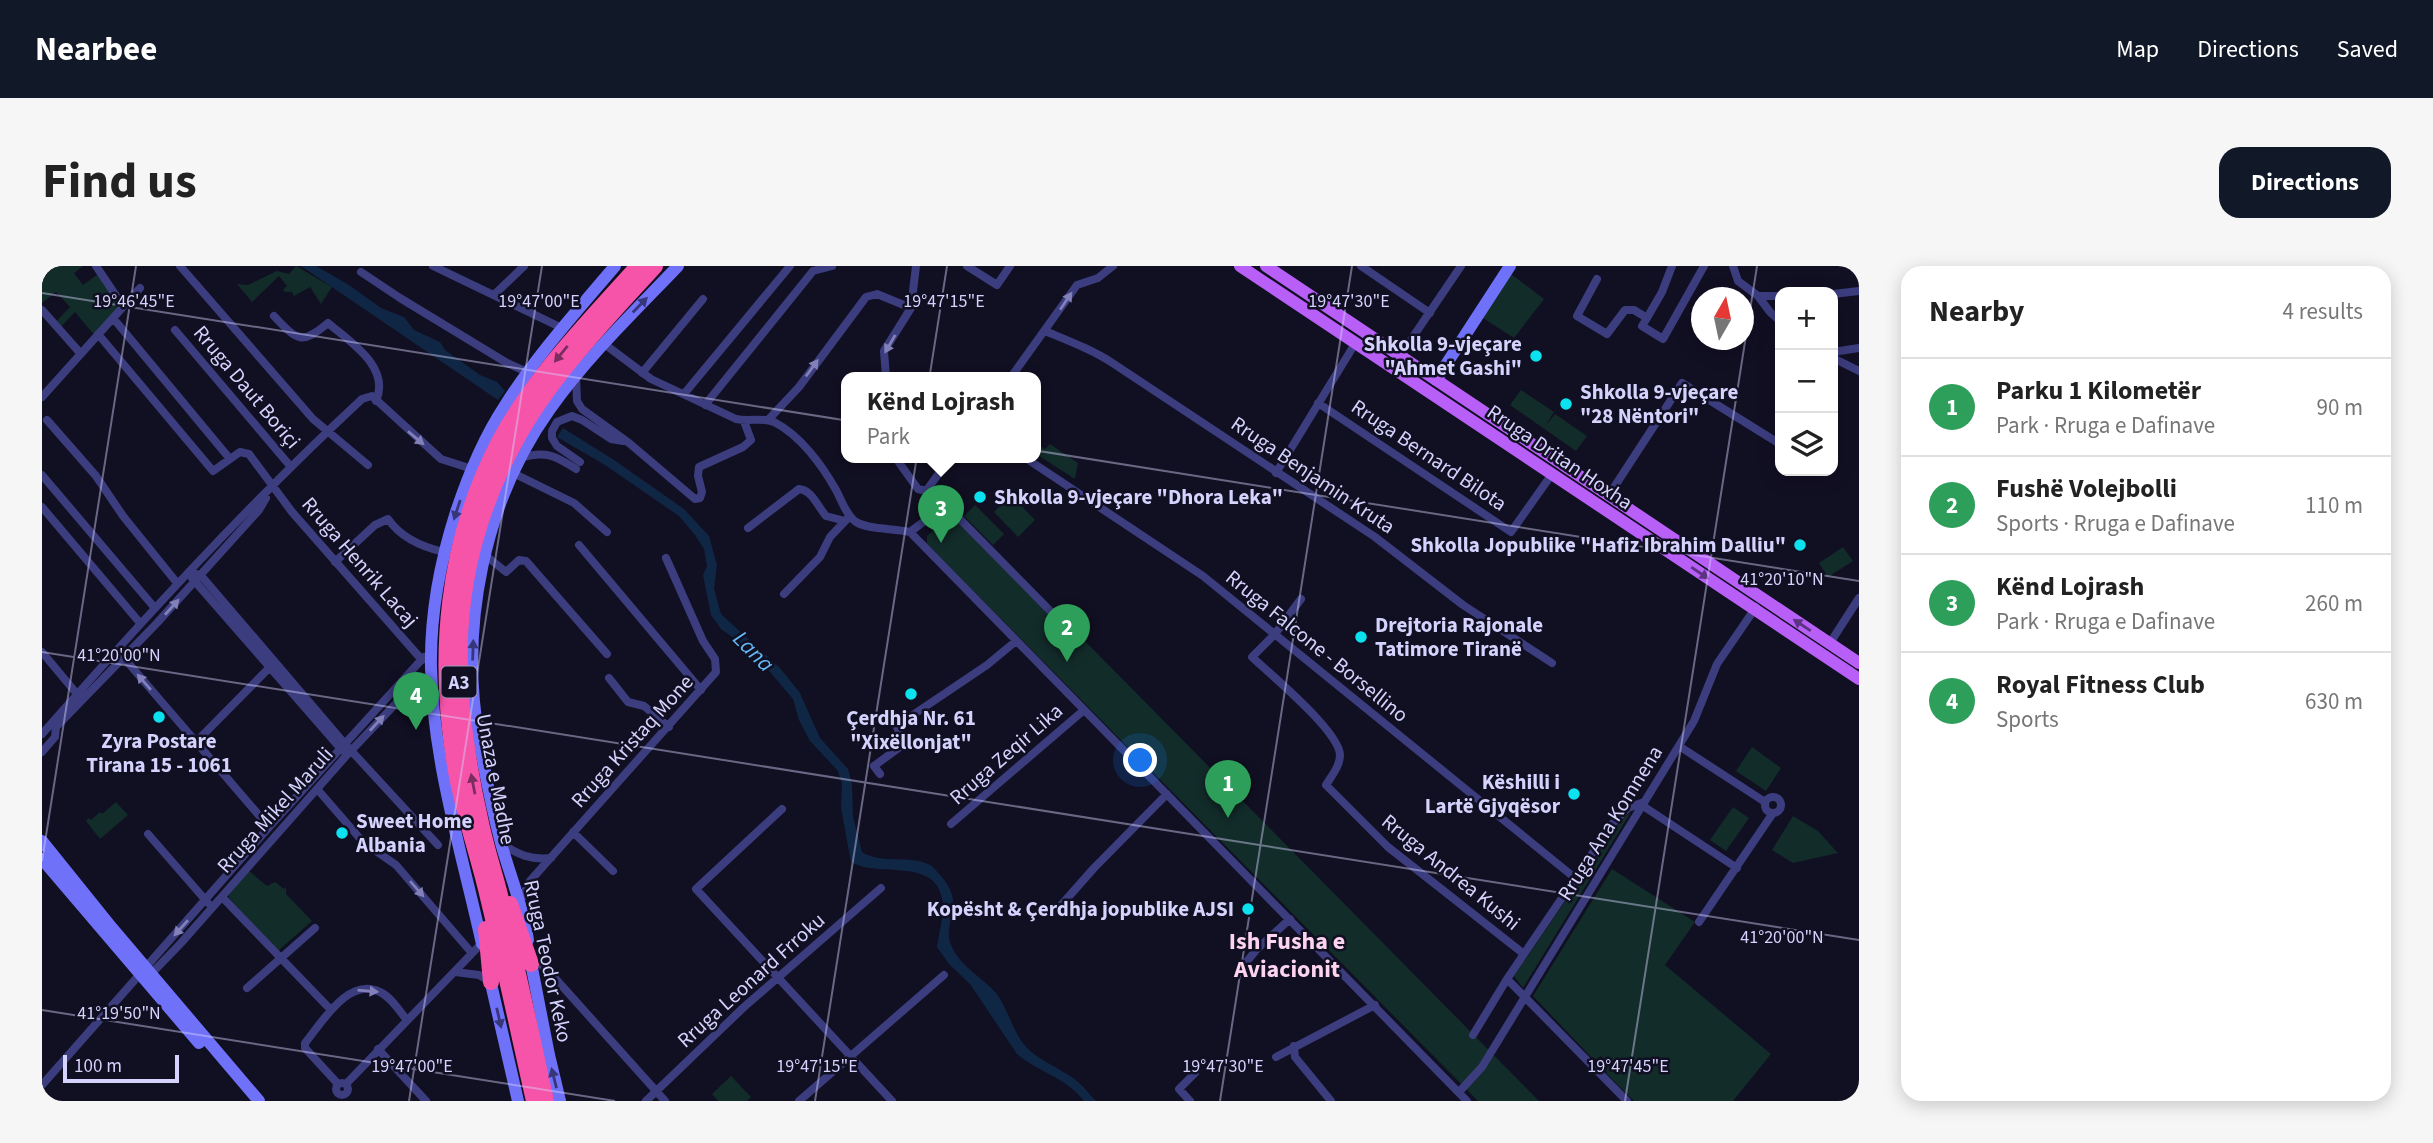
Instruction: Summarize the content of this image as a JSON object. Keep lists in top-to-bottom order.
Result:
{
  "streets": {
    "highway": ["A3", "Unaza e Madhe"],
    "main road": ["Rruga Dritan Hoxha", "Rruga Teodor Keko"],
    "street": [
      "Rruga Daut Boriçi",
      "Rruga Bernard Bilota",
      "Rruga Benjamin Kruta",
      "Rruga Henrik Lacaj",
      "Rruga Falcone - Borsellino",
      "Rruga Kristaq Mone",
      "Rruga Zeqir Lika",
      "Rruga Mikel Maruli",
      "Rruga Ana Komnena",
      "Rruga Andrea Kushi",
      "Rruga Leonard Frroku"
    ]
  },
  "crossings": [
    ["Rruga Bernard Bilota", "Rruga Dritan Hoxha"],
    ["Rruga Bernard Bilota", "Rruga Benjamin Kruta"],
    ["Rruga Dritan Hoxha", "Rruga Ana Komnena"],
    ["Rruga Henrik Lacaj", "Rruga Mikel Maruli"],
    ["Rruga Falcone - Borsellino", "Rruga Andrea Kushi"],
    ["Rruga Kristaq Mone", "Rruga Teodor Keko"],
    ["Unaza e Madhe", "Rruga Teodor Keko"],
    ["Rruga Mikel Maruli", "Rruga Teodor Keko"]
  ],
  "districts": ["Ish Fusha e Aviacionit"],
  "water": ["Lana"],
  "places": [
    "Shkolla 9-vjeçare \"Ahmet Gashi\"",
    "Shkolla 9-vjeçare \"28 Nëntori\"",
    "Shkolla 9-vjeçare \"Dhora Leka\"",
    "Shkolla Jopublike \"Hafiz Ibrahim Dalliu\"",
    "Drejtoria Rajonale Tatimore Tiranë",
    "Çerdhja Nr. 61 \"Xixëllonjat\"",
    "Zyra Postare Tirana 15 - 1061",
    "Këshilli i Lartë Gjyqësor",
    "Sweet Home Albania",
    "Kopësht & Çerdhja jopublike AJSI"
  ],
  "scale_bar": "100 m",
  "north": "top",
  "page": {
    "header": "Nearbee",
    "nav": ["Map", "Directions", "Saved"],
    "title": "Find us",
    "buttons": "Directions",
    "heading": ["Nearby", "4 results"],
    "map_buttons": ["+", "−"],
    "list": [
      {
        "mark": "1",
        "name": "Parku 1 Kilometër",
        "note": "Park · Rruga e Dafinave",
        "value": "90 m"
      },
      {
        "mark": "2",
        "name": "Fushë Volejbolli",
        "note": "Sports · Rruga e Dafinave",
        "value": "110 m"
      },
      {
        "mark": "3",
        "name": "Kënd Lojrash",
        "note": "Park · Rruga e Dafinave",
        "value": "260 m"
      },
      {
        "mark": "4",
        "name": "Royal Fitness Club",
        "note": "Sports",
        "value": "630 m"
      }
    ],
    "popup": ["Kënd Lojrash", "Park"],
    "pins": [
      "3",
      "2",
      "4",
      "1"
    ],
    "scale": "100 m"
  },
  "coordinates": [
    "19°47'00\"E",
    "19°47'15\"E",
    "19°47'30\"E",
    "19°46'45\"E",
    "41°20'10\"N",
    "41°20'00\"N",
    "41°19'50\"N",
    "19°47'45\"E"
  ]
}
